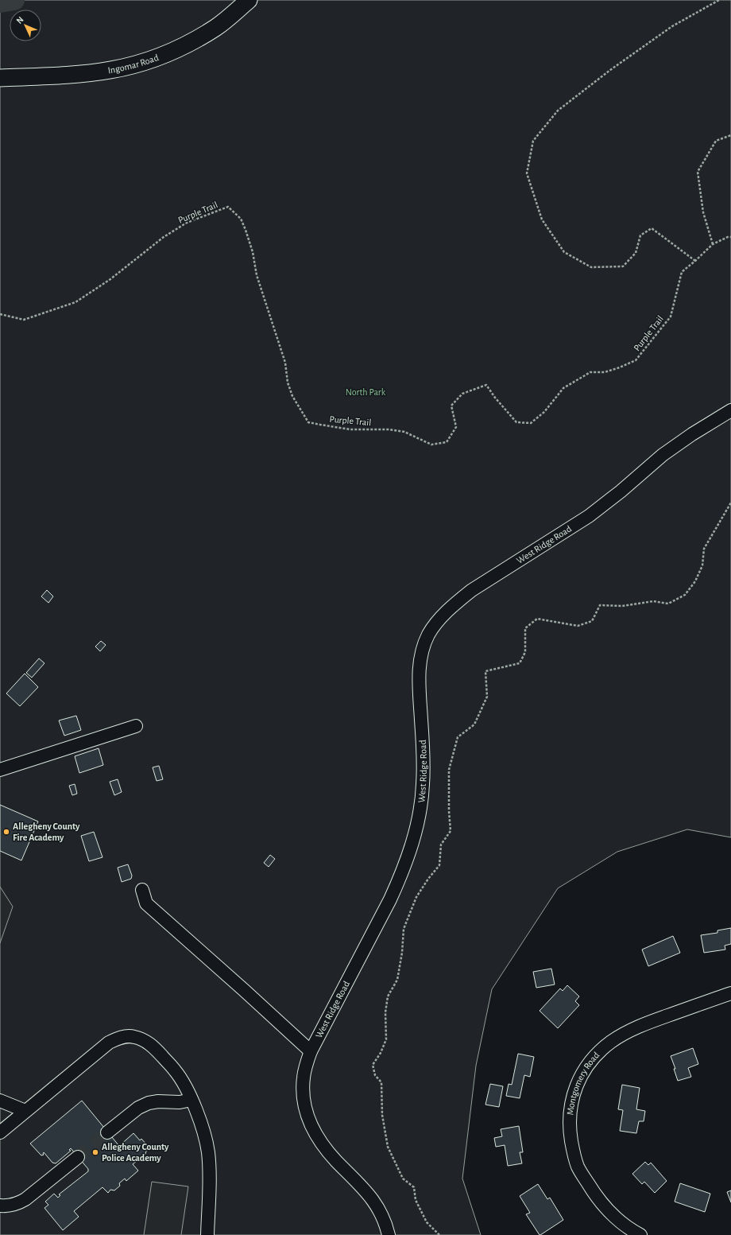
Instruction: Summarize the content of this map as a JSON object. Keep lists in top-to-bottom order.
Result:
{
  "streets": {
    "main road": ["Ingomar Road"],
    "street": ["West Ridge Road", "Montgomery Road"],
    "path": ["Purple Trail"]
  },
  "parks": ["North Park"],
  "places": ["Allegheny County Fire Academy", "Allegheny County Police Academy"],
  "north": "top left"
}
